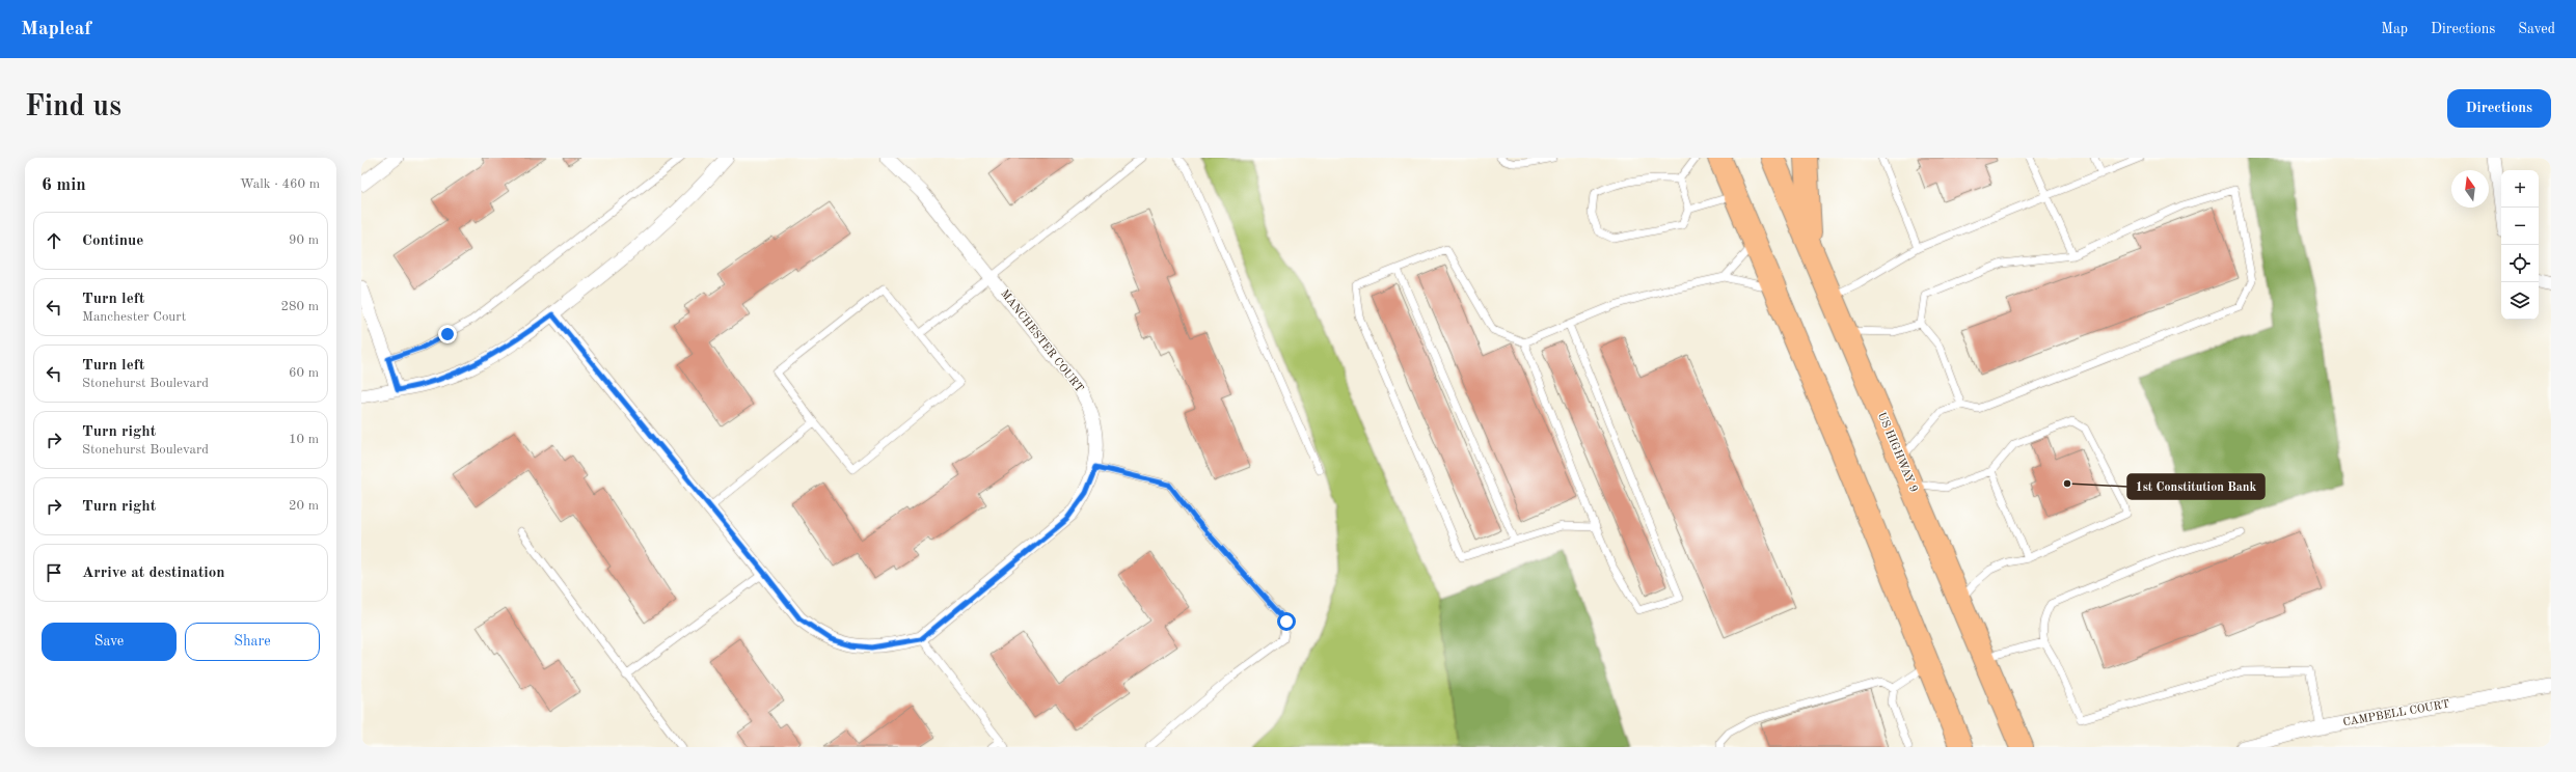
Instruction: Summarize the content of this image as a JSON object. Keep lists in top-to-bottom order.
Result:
{
  "streets": {
    "highway": ["US HIGHWAY 9"],
    "street": ["MANCHESTER COURT", "CAMPBELL COURT"]
  },
  "places": ["1st Constitution Bank"],
  "north": "top",
  "page": {
    "header": "Mapleaf",
    "nav": ["Map", "Directions", "Saved"],
    "buttons": [
      "Directions",
      ["Save", "Share"]
    ],
    "title": "Find us",
    "heading": ["6 min", "Walk · 460 m"],
    "map_buttons": ["+", "−"],
    "list": [
      ["Continue", "90 m"],
      ["Turn left", "Manchester Court", "280 m"],
      ["Turn left", "Stonehurst Boulevard", "60 m"],
      ["Turn right", "Stonehurst Boulevard", "10 m"],
      ["Turn right", "20 m"],
      "Arrive at destination"
    ]
  }
}
